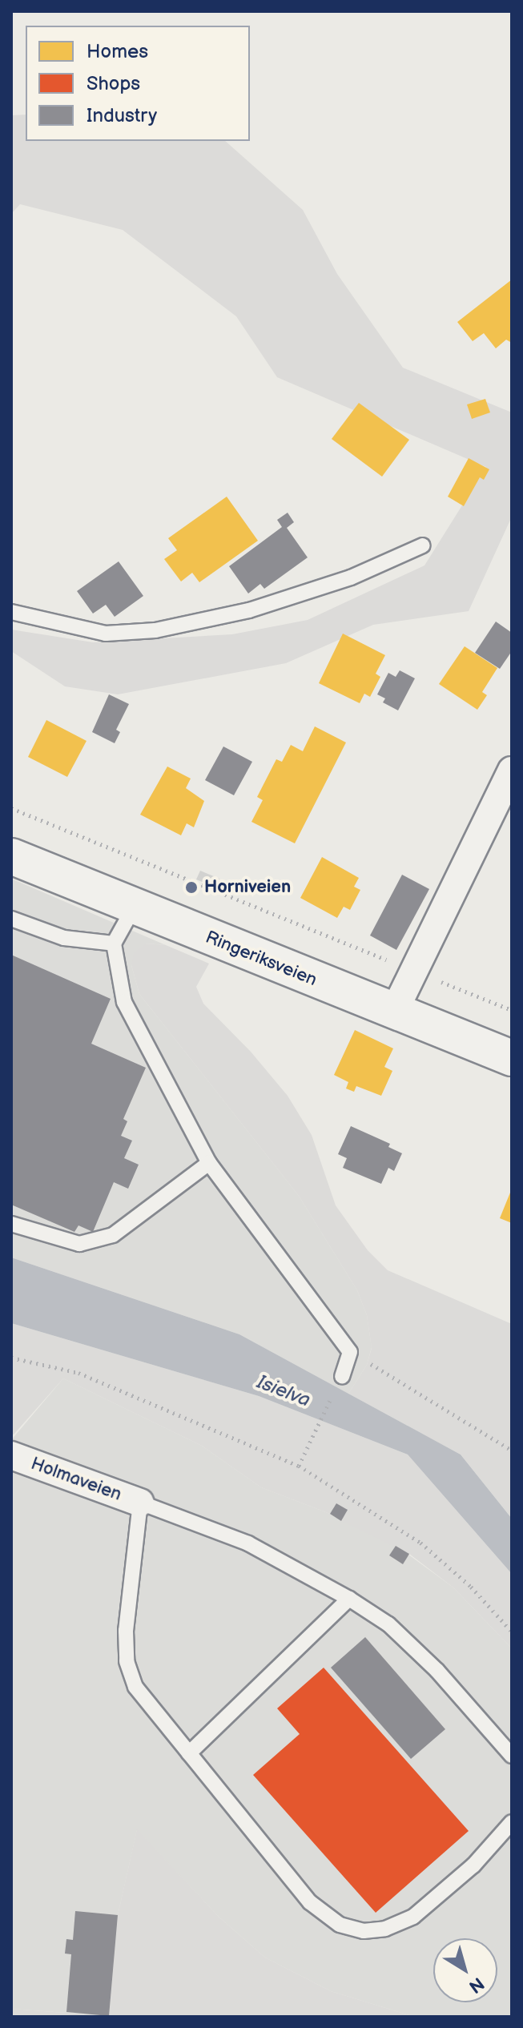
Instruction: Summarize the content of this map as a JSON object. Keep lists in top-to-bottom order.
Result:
{
  "streets": {
    "main road": ["Ringeriksveien"],
    "street": ["Holmaveien"]
  },
  "water": ["Isielva"],
  "places": ["Horniveien"],
  "legend": ["Homes", "Shops", "Industry"],
  "north": "bottom right"
}
